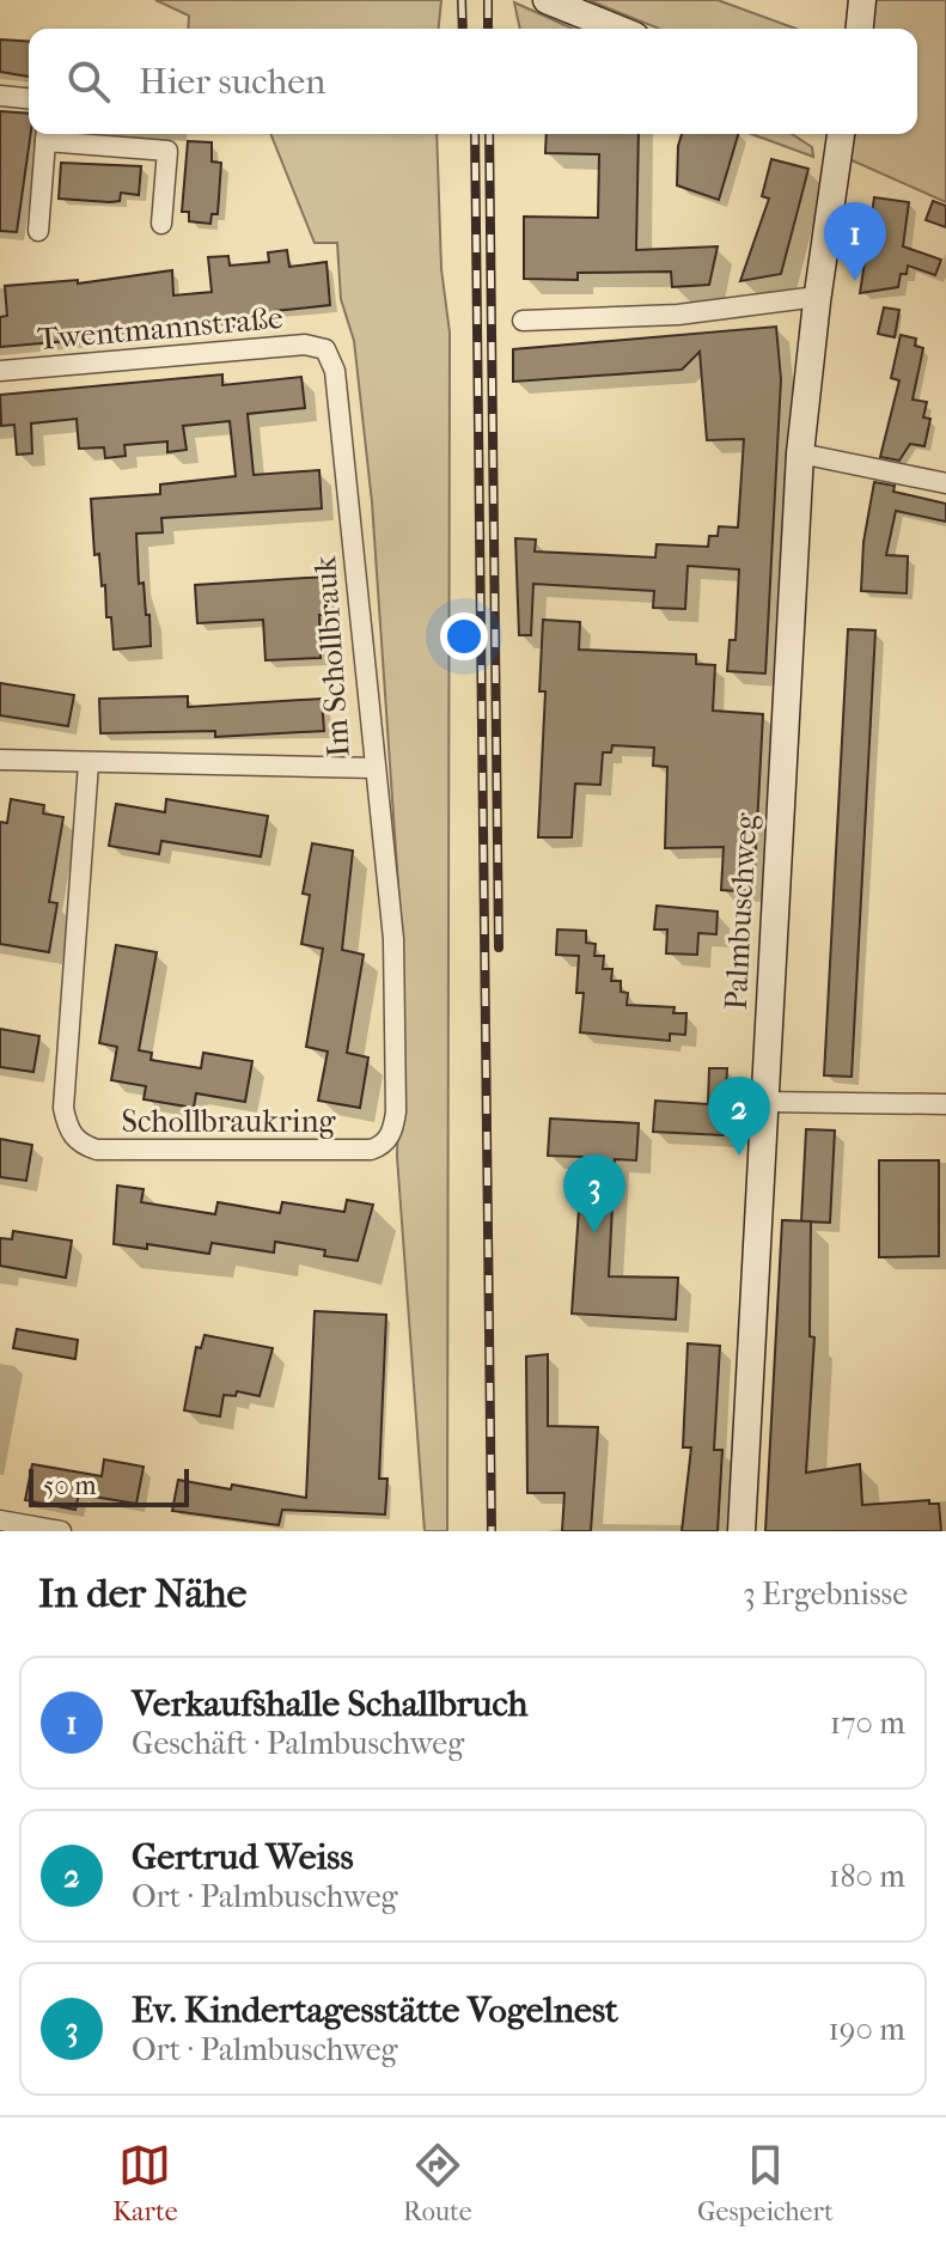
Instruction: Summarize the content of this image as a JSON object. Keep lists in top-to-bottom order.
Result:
{
  "streets": {
    "street": [
      "Twentmannstraße",
      "Im Schollbrauk",
      "Palmbuschweg",
      "Schollbraukring"
    ]
  },
  "crossings": [
    ["Twentmannstraße", "Im Schollbrauk"],
    ["Im Schollbrauk", "Schollbraukring"]
  ],
  "scale_bar": "50 m",
  "page": {
    "search": "Hier suchen",
    "pins": ["1", "2", "3"],
    "scale": "50 m",
    "heading": ["In der Nähe", "3 Ergebnisse"],
    "list": [
      {
        "mark": "1",
        "name": "Verkaufshalle Schallbruch",
        "note": "Geschäft · Palmbuschweg",
        "value": "170 m"
      },
      {
        "mark": "2",
        "name": "Gertrud Weiss",
        "note": "Ort · Palmbuschweg",
        "value": "180 m"
      },
      {
        "mark": "3",
        "name": "Ev. Kindertagesstätte Vogelnest",
        "note": "Ort · Palmbuschweg",
        "value": "190 m"
      }
    ],
    "nav": ["Karte", "Route", "Gespeichert"]
  }
}
